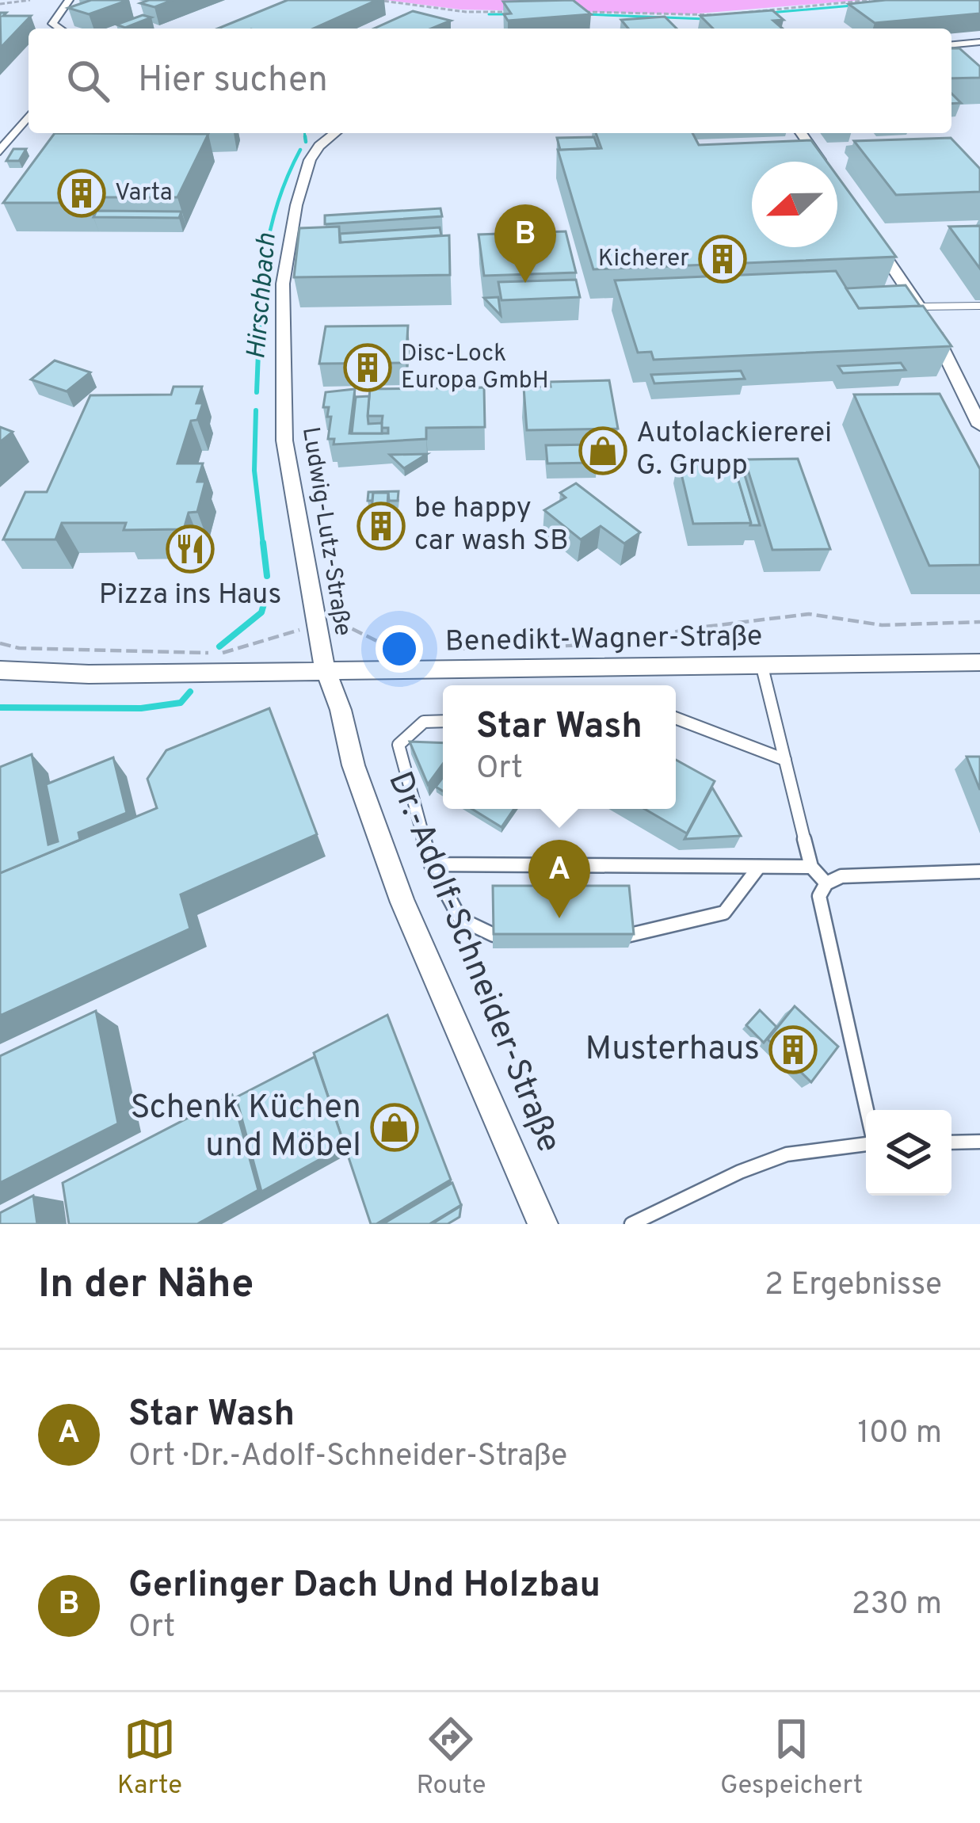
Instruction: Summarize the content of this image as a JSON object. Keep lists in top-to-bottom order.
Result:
{
  "streets": {
    "street": ["Ludwig-Lutz-Straße", "Benedikt-Wagner-Straße", "Dr.-Adolf-Schneider-Straße"]
  },
  "crossings": [
    ["Ludwig-Lutz-Straße", "Benedikt-Wagner-Straße"],
    ["Ludwig-Lutz-Straße", "Dr.-Adolf-Schneider-Straße"],
    ["Benedikt-Wagner-Straße", "Dr.-Adolf-Schneider-Straße"]
  ],
  "water": ["Hirschbach"],
  "places": {
    "building": [
      "Varta",
      "Kicherer",
      "Disc-Lock Europa GmbH",
      "be happy car wash SB",
      "Musterhaus"
    ],
    "shop": ["Autolackiererei G. Grupp", "Schenk Küchen und Möbel"],
    "restaurant": ["Pizza ins Haus"]
  },
  "north": "left",
  "page": {
    "search": "Hier suchen",
    "pins": ["B", "A"],
    "popup": ["Star Wash", "Ort"],
    "heading": ["In der Nähe", "2 Ergebnisse"],
    "list": [
      {
        "mark": "A",
        "name": "Star Wash",
        "note": "Ort · Dr.-Adolf-Schneider-Straße",
        "value": "100 m"
      },
      {
        "mark": "B",
        "name": "Gerlinger Dach Und Holzbau",
        "note": "Ort",
        "value": "230 m"
      }
    ],
    "nav": ["Karte", "Route", "Gespeichert"]
  }
}
